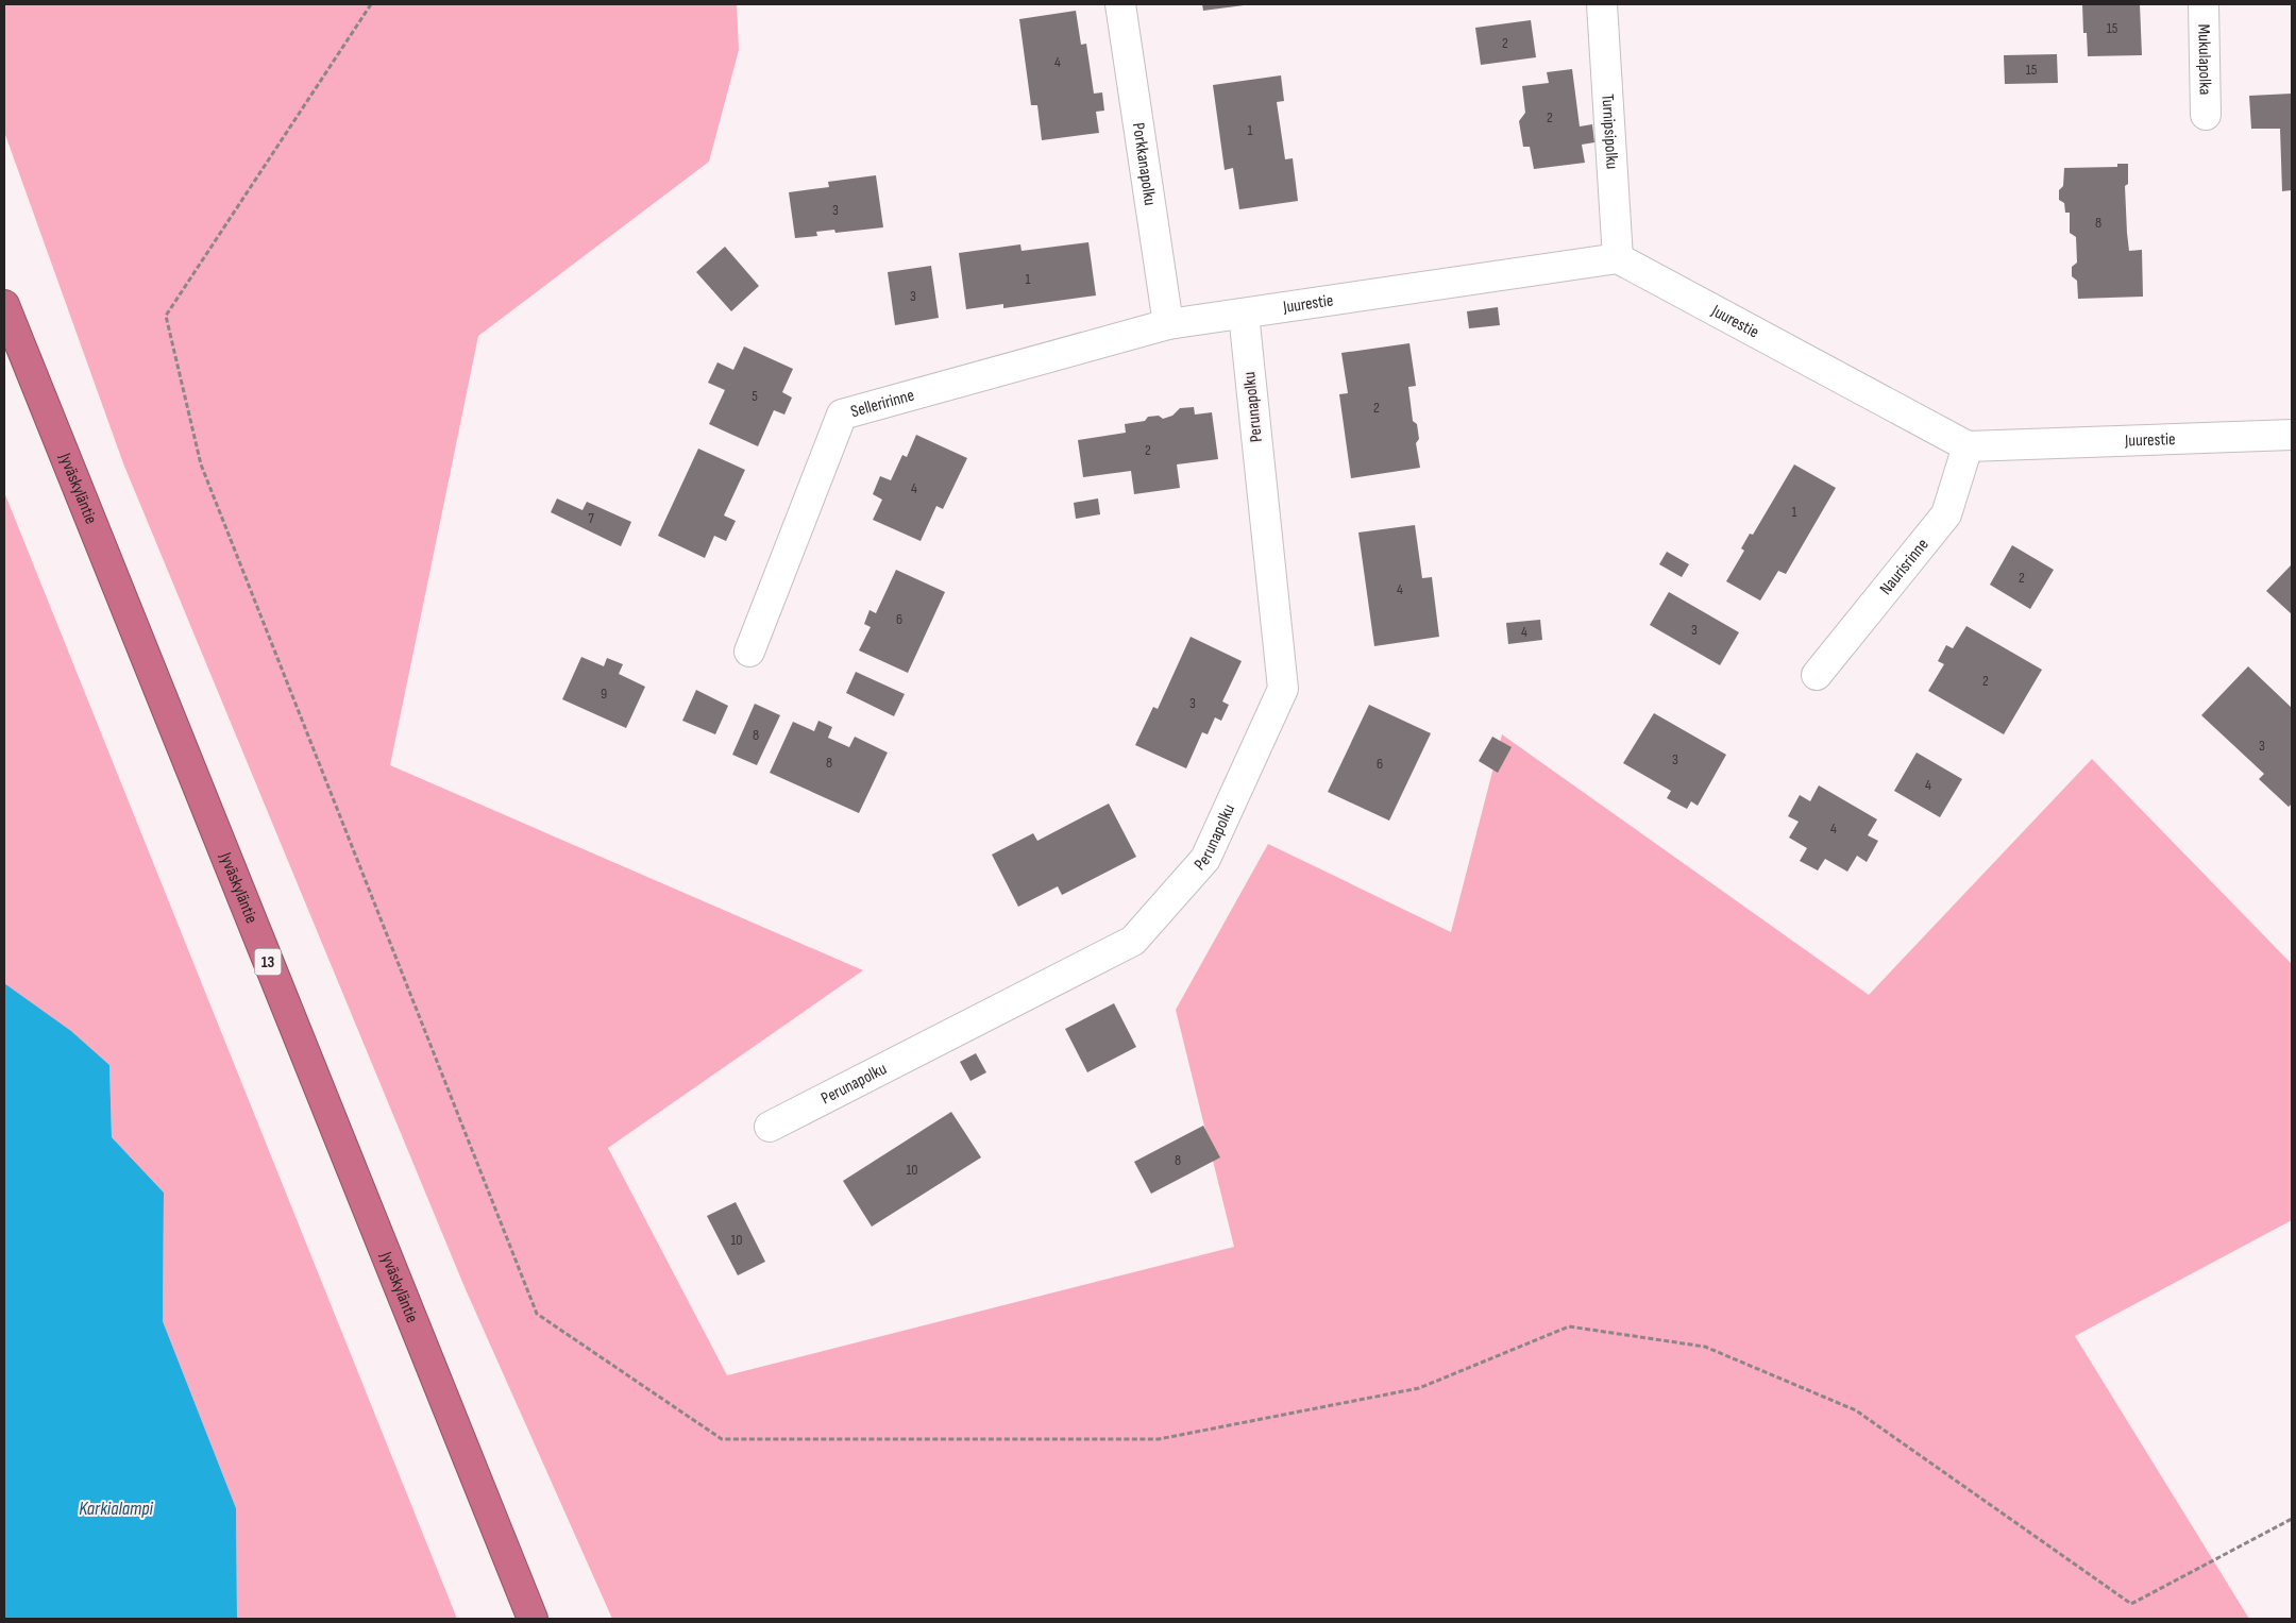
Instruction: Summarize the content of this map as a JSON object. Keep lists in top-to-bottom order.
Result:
{
  "streets": {
    "highway": ["Jyväskyläntie", "13"],
    "street": [
      "Mukulapolka",
      "Turnipsipolku",
      "Porkkanapolku",
      "Juurestie",
      "Selleririnne",
      "Perunapolku",
      "Naurisrinne"
    ]
  },
  "crossings": [
    ["Turnipsipolku", "Juurestie"],
    ["Porkkanapolku", "Juurestie"],
    ["Porkkanapolku", "Selleririnne"],
    ["Juurestie", "Selleririnne"],
    ["Juurestie", "Perunapolku"],
    ["Juurestie", "Naurisrinne"]
  ],
  "water": ["Karkialampi"],
  "house_numbers": [
    "15",
    "2",
    "4",
    "15",
    "2",
    "1",
    "3",
    "8",
    "1",
    "3",
    "5",
    "2",
    "2",
    "4",
    "1",
    "7",
    "2",
    "4",
    "6",
    "3",
    "4",
    "2",
    "9",
    "3",
    "8",
    "3",
    "3",
    "8",
    "6",
    "4",
    "4",
    "8",
    "10",
    "10"
  ]
}
